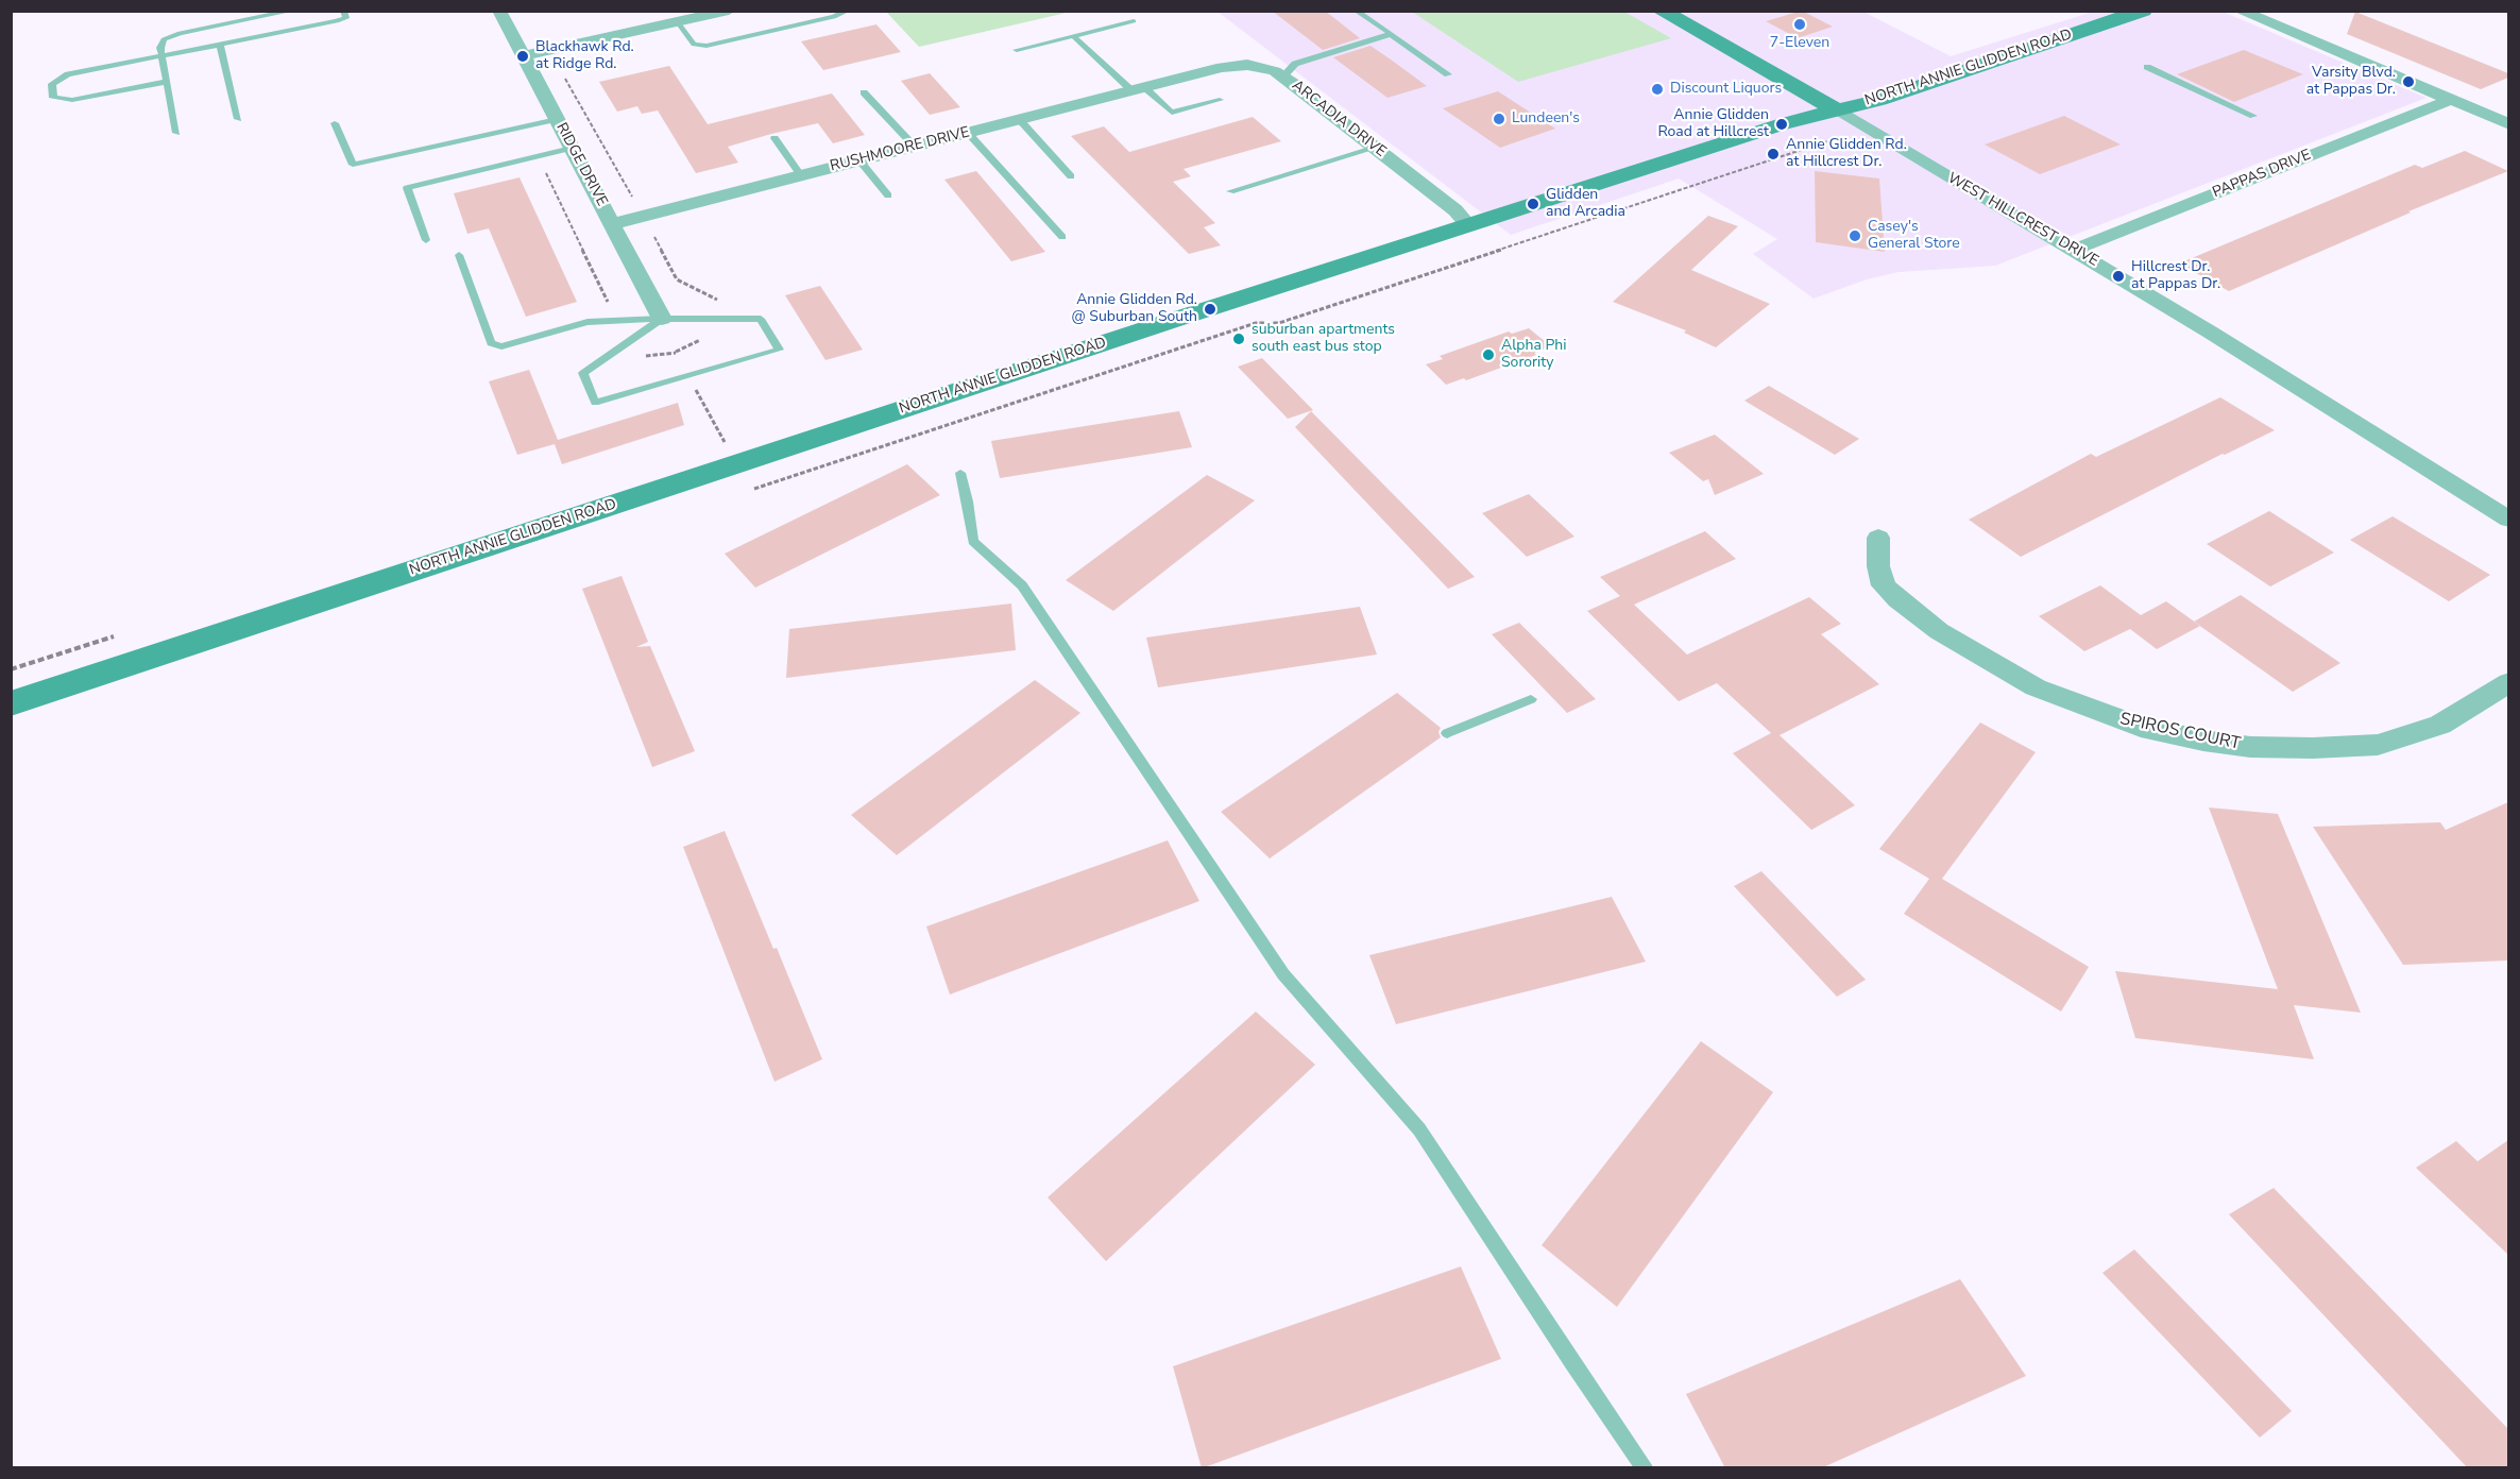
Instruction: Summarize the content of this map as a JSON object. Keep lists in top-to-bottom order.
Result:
{
  "streets": {
    "main road": ["NORTH ANNIE GLIDDEN ROAD", "WEST HILLCREST DRIVE"],
    "street": [
      "ARCADIA DRIVE",
      "RUSHMOORE DRIVE",
      "RIDGE DRIVE",
      "PAPPAS DRIVE",
      "SPIROS COURT"
    ]
  },
  "crossings": [
    ["NORTH ANNIE GLIDDEN ROAD", "ARCADIA DRIVE"],
    ["NORTH ANNIE GLIDDEN ROAD", "WEST HILLCREST DRIVE"],
    ["ARCADIA DRIVE", "RUSHMOORE DRIVE"],
    ["RUSHMOORE DRIVE", "RIDGE DRIVE"],
    ["PAPPAS DRIVE", "WEST HILLCREST DRIVE"]
  ],
  "places": [
    "7-Eleven",
    "Blackhawk Rd. at Ridge Rd.",
    "Varsity Blvd. at Pappas Dr.",
    "Discount Liquors",
    "Lundeen's",
    "Annie Glidden Road at Hillcrest",
    "Annie Glidden Rd. at Hillcrest Dr.",
    "Glidden and Arcadia",
    "Casey's General Store",
    "Hillcrest Dr. at Pappas Dr.",
    "Annie Glidden Rd. @ Suburban South",
    "suburban apartments south east bus stop",
    "Alpha Phi Sorority"
  ]
}
